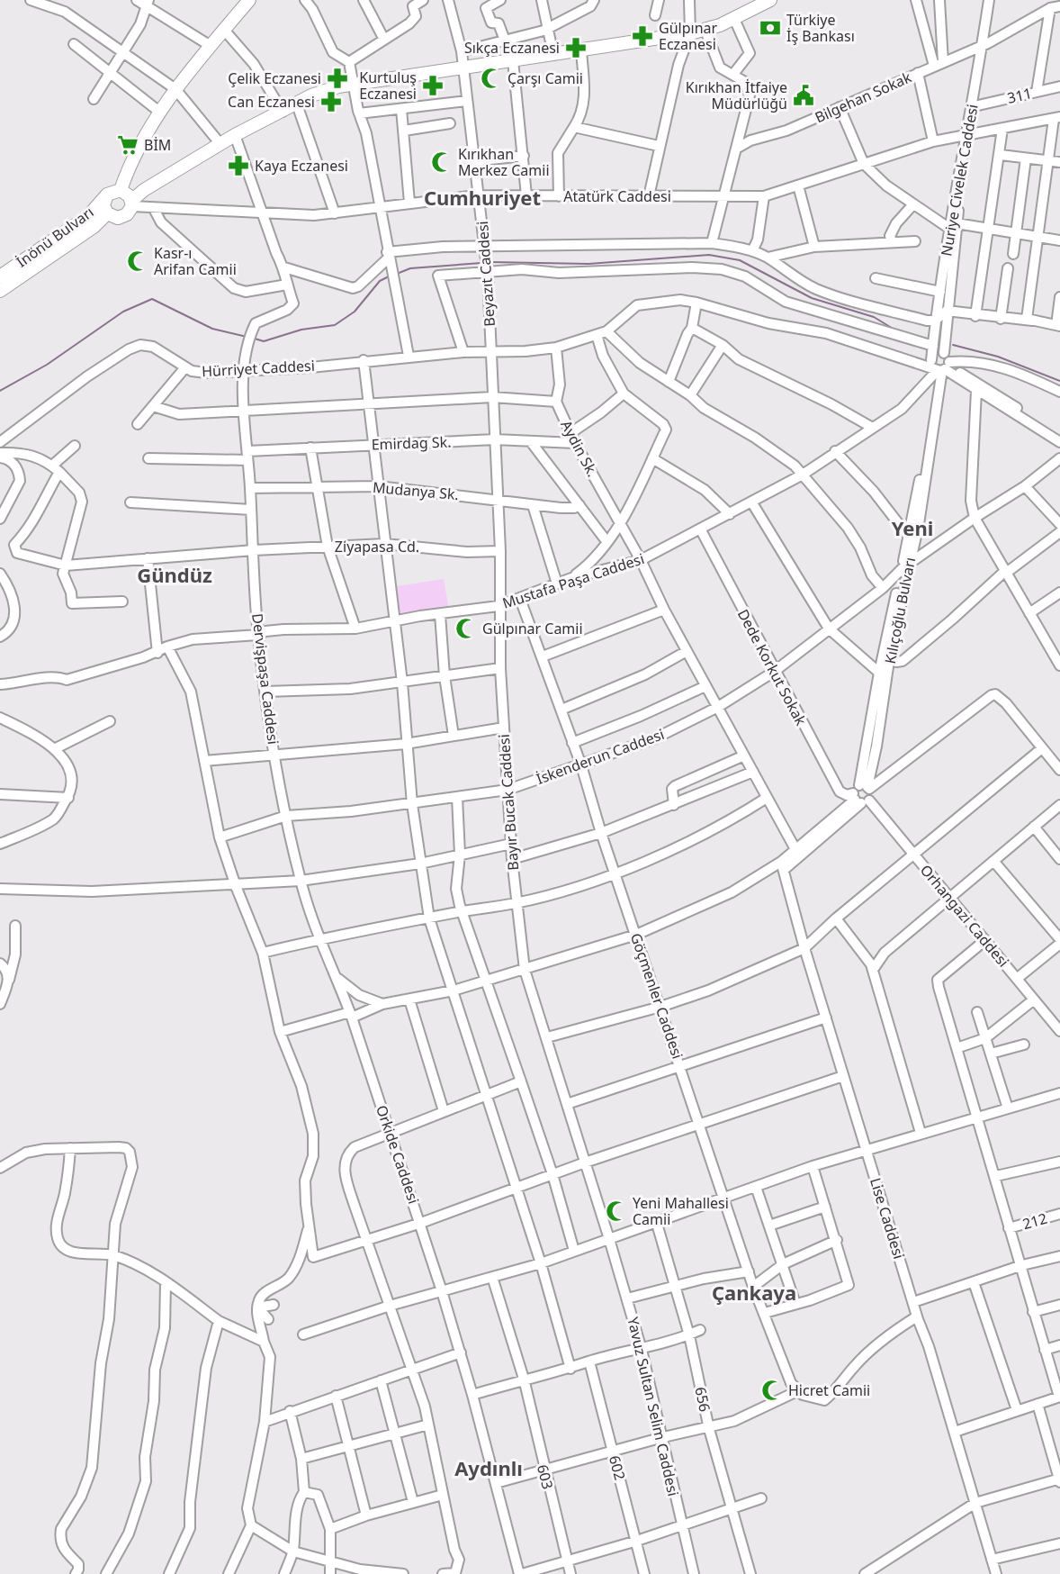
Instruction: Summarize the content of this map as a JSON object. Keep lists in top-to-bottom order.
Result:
{
  "streets": {
    "main road": ["İnönü Bulvarı"],
    "street": [
      "311",
      "Bilgehan Sokak",
      "Nuriye Civelek Caddesi",
      "Atatürk Caddesi",
      "Beyazıt Caddesi",
      "Hürriyet Caddesi",
      "Emirdag Sk.",
      "Aydin Sk.",
      "Mudanya Sk.",
      "Ziyapasa Cd.",
      "Mustafa Paşa Caddesi",
      "Kılıçoğlu Bulvarı",
      "Dede Korkut Sokak",
      "Dervişpaşa Caddesi",
      "İskenderun Caddesi",
      "Bayır Bucak Caddesi",
      "Orhangazi Caddesi",
      "Göçmenler Caddesi",
      "Orkide Caddesi",
      "Lise Caddesi",
      "212",
      "656",
      "Yavuz Sultan Selim Caddesi",
      "602",
      "603"
    ]
  },
  "crossings": [
    ["311", "Nuriye Civelek Caddesi"],
    ["Bilgehan Sokak", "Nuriye Civelek Caddesi"],
    ["Nuriye Civelek Caddesi", "Atatürk Caddesi"],
    ["Atatürk Caddesi", "İnönü Bulvarı"],
    ["Atatürk Caddesi", "Beyazıt Caddesi"],
    ["Beyazıt Caddesi", "Hürriyet Caddesi"],
    ["Beyazıt Caddesi", "Bayır Bucak Caddesi"],
    ["Hürriyet Caddesi", "Dervişpaşa Caddesi"],
    ["Hürriyet Caddesi", "Bayır Bucak Caddesi"],
    ["Emirdag Sk.", "Aydin Sk."],
    ["Emirdag Sk.", "Dervişpaşa Caddesi"],
    ["Emirdag Sk.", "Bayır Bucak Caddesi"],
    ["Aydin Sk.", "Mustafa Paşa Caddesi"],
    ["Aydin Sk.", "Dervişpaşa Caddesi"],
    ["Aydin Sk.", "İskenderun Caddesi"],
    ["Aydin Sk.", "Bayır Bucak Caddesi"],
    ["Mudanya Sk.", "Dervişpaşa Caddesi"],
    ["Mudanya Sk.", "Bayır Bucak Caddesi"],
    ["Ziyapasa Cd.", "Dervişpaşa Caddesi"],
    ["Ziyapasa Cd.", "Bayır Bucak Caddesi"],
    ["Mustafa Paşa Caddesi", "Kılıçoğlu Bulvarı"],
    ["Mustafa Paşa Caddesi", "Dede Korkut Sokak"],
    ["Mustafa Paşa Caddesi", "Dervişpaşa Caddesi"],
    ["Mustafa Paşa Caddesi", "Bayır Bucak Caddesi"],
    ["Mustafa Paşa Caddesi", "Göçmenler Caddesi"],
    ["Kılıçoğlu Bulvarı", "Dede Korkut Sokak"],
    ["Kılıçoğlu Bulvarı", "İskenderun Caddesi"],
    ["Kılıçoğlu Bulvarı", "Orhangazi Caddesi"],
    ["Dede Korkut Sokak", "İskenderun Caddesi"],
    ["Dede Korkut Sokak", "Orhangazi Caddesi"],
    ["Dervişpaşa Caddesi", "İskenderun Caddesi"],
    ["Dervişpaşa Caddesi", "Orkide Caddesi"],
    ["İskenderun Caddesi", "Bayır Bucak Caddesi"],
    ["İskenderun Caddesi", "Göçmenler Caddesi"],
    ["Bayır Bucak Caddesi", "Yavuz Sultan Selim Caddesi"]
  ],
  "districts": [
    "Cumhuriyet",
    "Yeni",
    "Gündüz",
    "Çankaya",
    "Aydınlı"
  ],
  "places": {
    "bank": ["Türkiye İş Bankası"],
    "pharmacy": [
      "Gülpınar Eczanesi",
      "Sıkça Eczanesi",
      "Çelik Eczanesi",
      "Kurtuluş Eczanesi",
      "Can Eczanesi",
      "Kaya Eczanesi"
    ],
    "mosque": [
      "Çarşı Camii",
      "Kırıkhan Merkez Camii",
      "Kasr-ı Arifan Camii",
      "Gülpınar Camii",
      "Yeni Mahallesi Camii",
      "Hicret Camii"
    ],
    "public building": ["Kırıkhan İtfaiye Müdürlüğü"],
    "supermarket": ["BİM"]
  }
}
